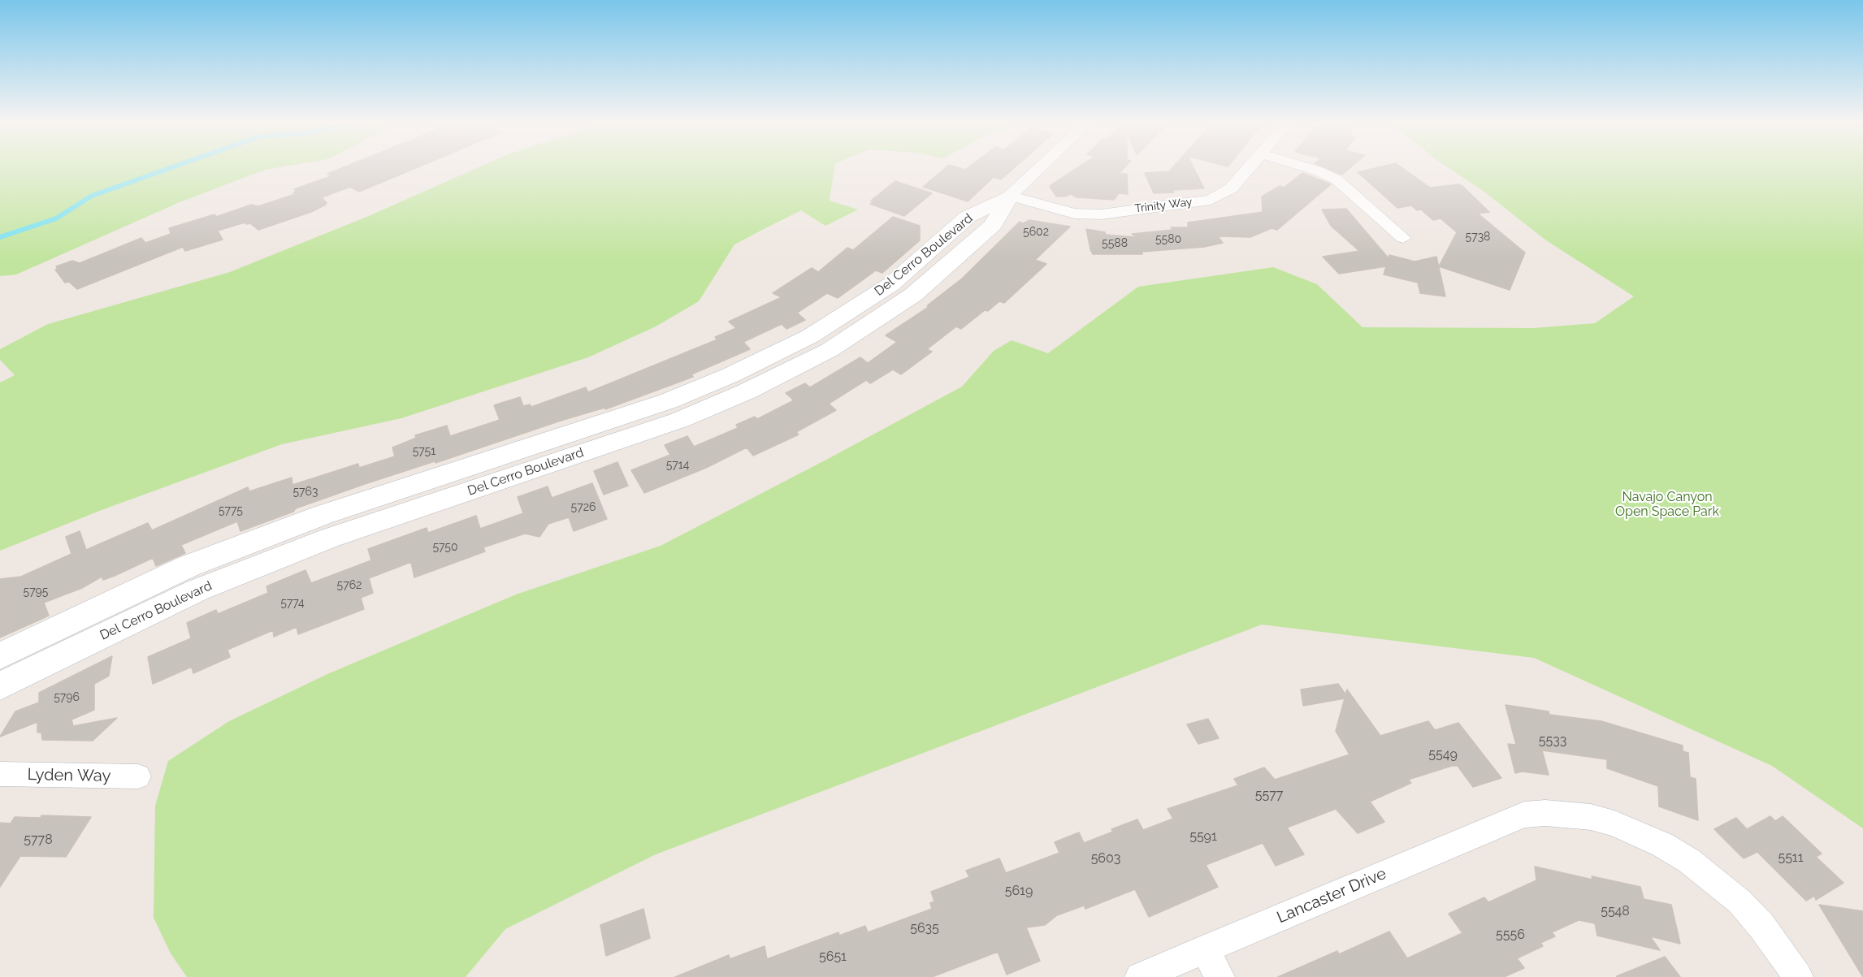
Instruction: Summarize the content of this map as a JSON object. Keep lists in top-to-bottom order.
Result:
{
  "streets": {
    "street": [
      "Trinity Way",
      "Del Cerro Boulevard",
      "Lyden Way",
      "Lancaster Drive"
    ]
  },
  "crossings": [
    ["Trinity Way", "Del Cerro Boulevard"]
  ],
  "parks": ["Navajo Canyon Open Space Park"],
  "house_numbers": [
    "5602",
    "5738",
    "5580",
    "5588",
    "5751",
    "5714",
    "5763",
    "5726",
    "5775",
    "5750",
    "5762",
    "5795",
    "5774",
    "5796",
    "5533",
    "5549",
    "5577",
    "5591",
    "5778",
    "5511",
    "5603",
    "5619",
    "5548",
    "5635",
    "5556",
    "5651"
  ]
}
